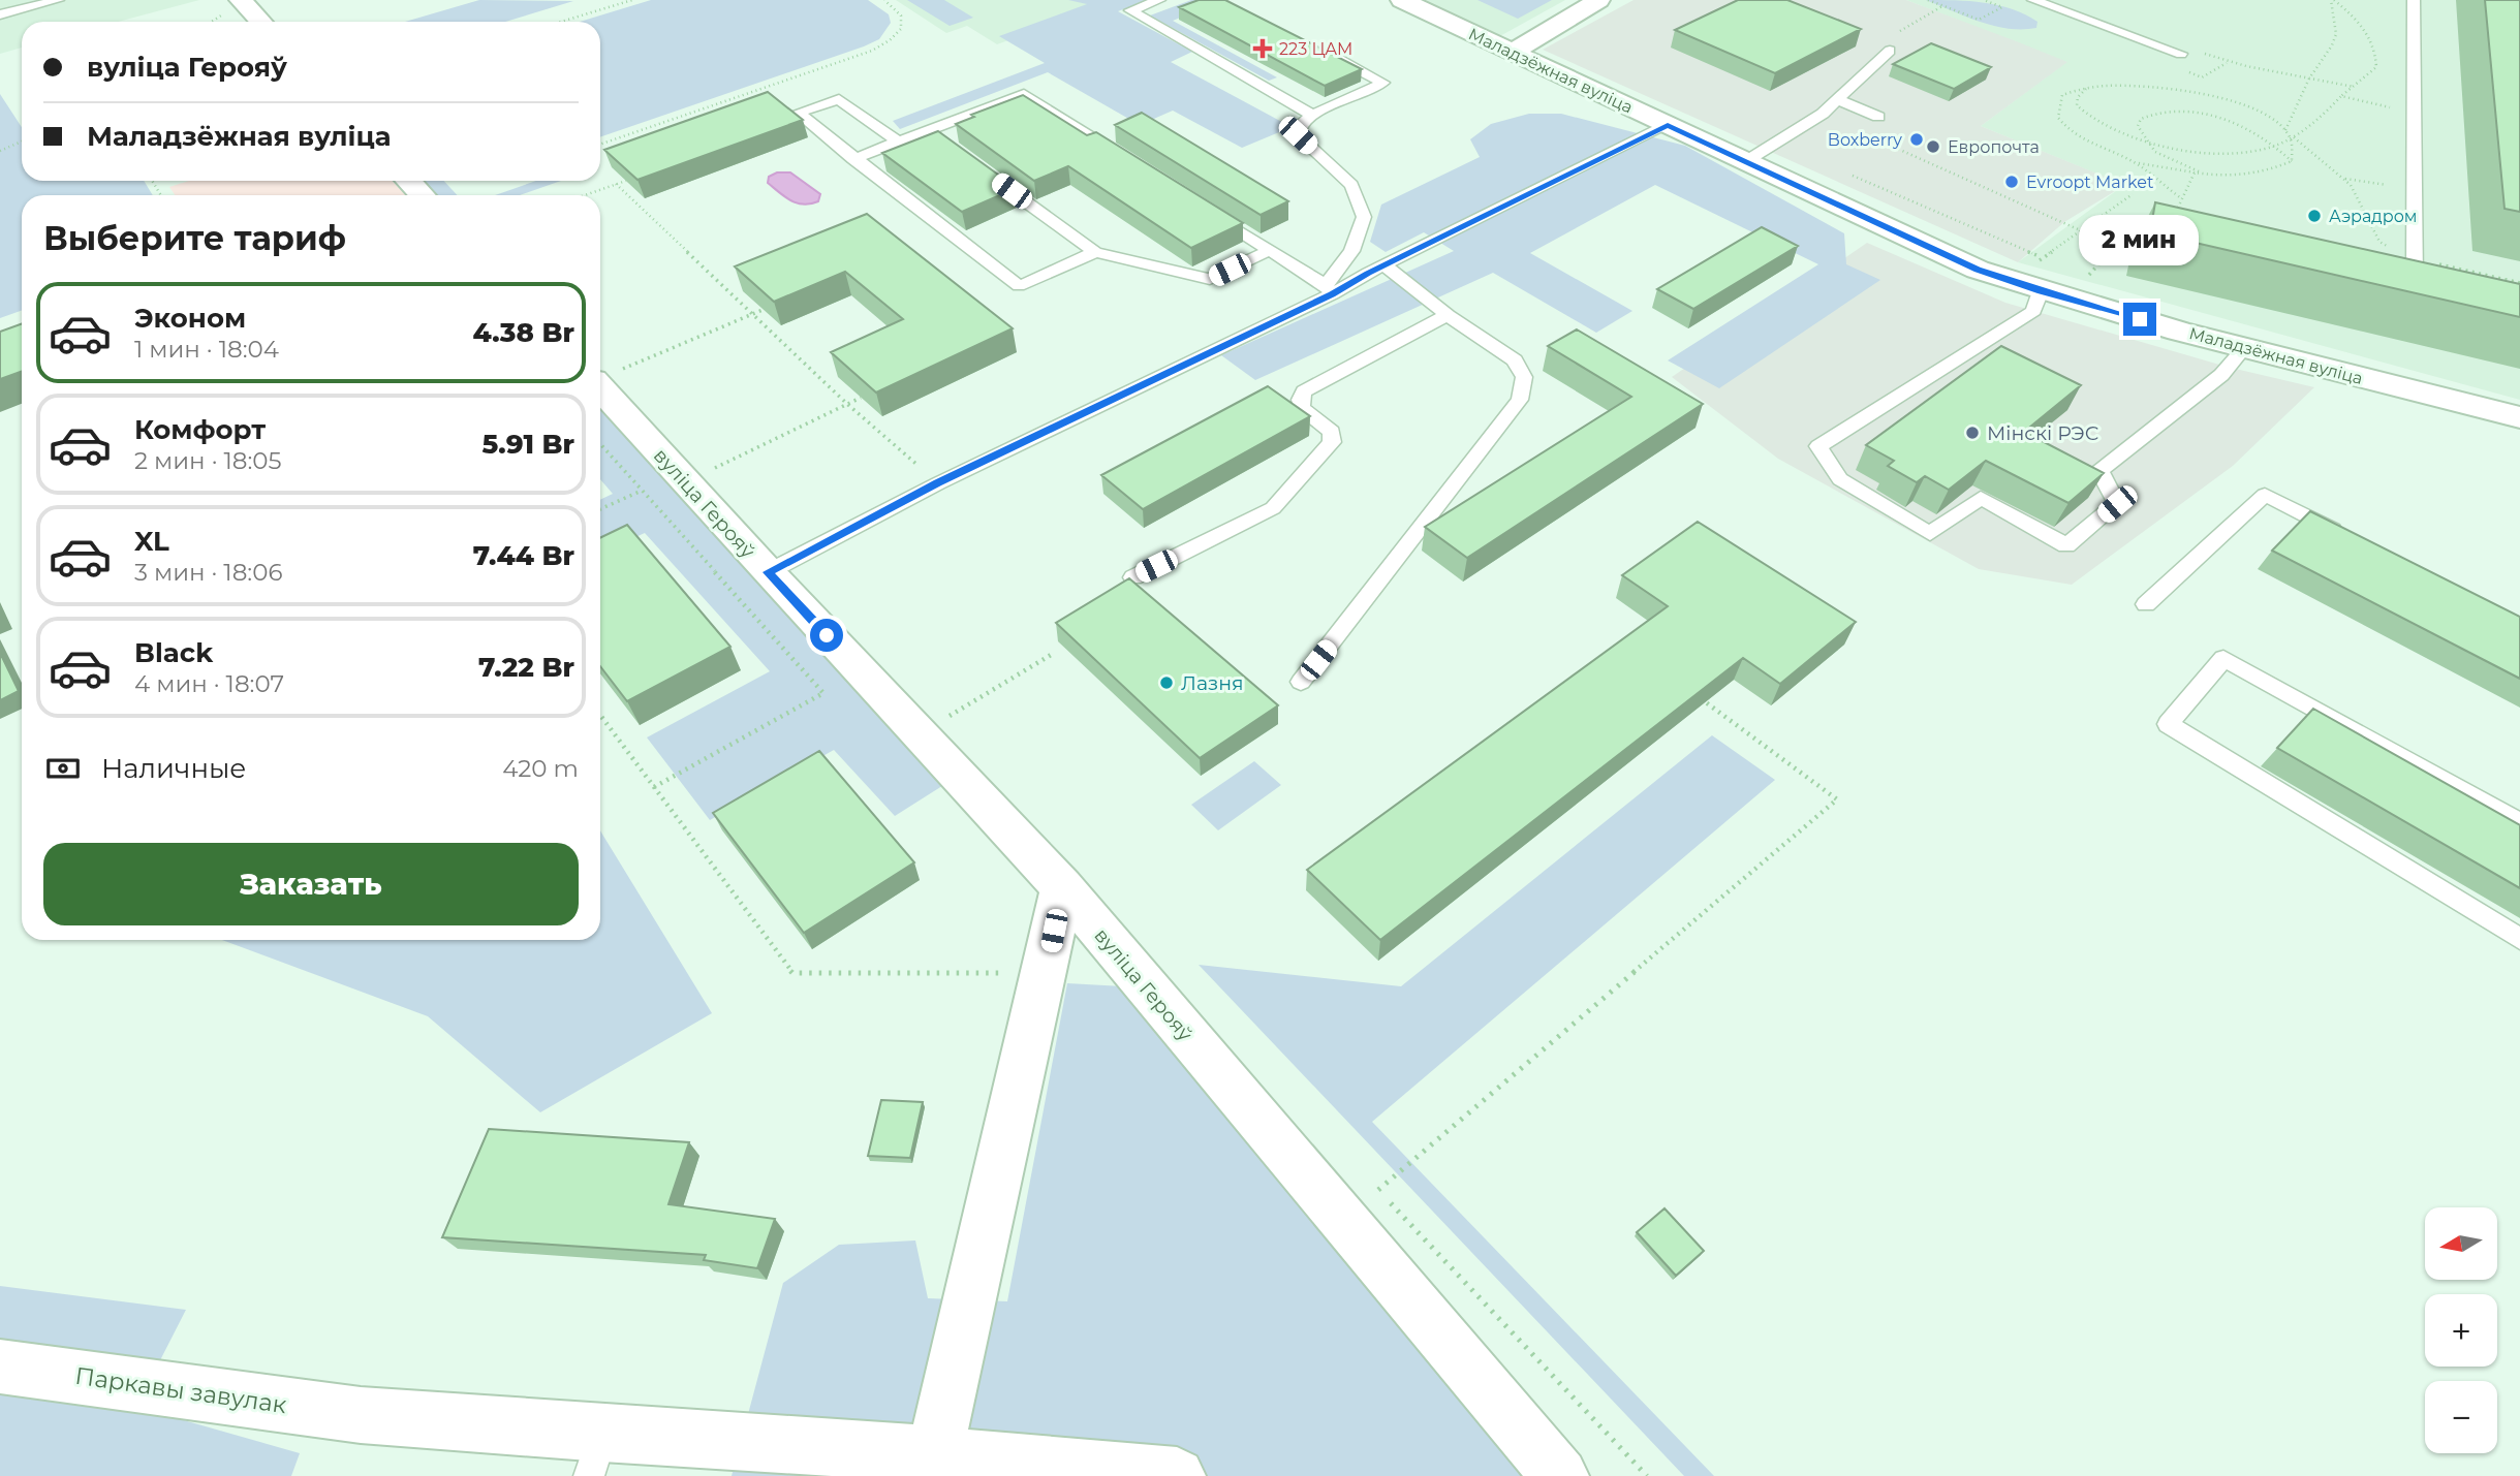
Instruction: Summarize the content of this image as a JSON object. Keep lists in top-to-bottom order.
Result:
{
  "streets": {
    "street": ["Маладзёжная вуліца", "вуліца Герояў", "Паркавы завулак"]
  },
  "places": {
    "health": ["223 ЦAM"],
    "other": [
      "Boxberry",
      "Европочта",
      "Evroopt Market",
      "Аэрадром",
      "Мінскі РЭС",
      "Лазня"
    ]
  },
  "north": "left",
  "page": {
    "banner": ["вуліца Герояў", "Маладзёжная вуліца"],
    "heading": "Выберите тариф",
    "bubble": "2 мин",
    "list": [
      {
        "name": "Эконом",
        "note": "1 мин · 18:04",
        "value": "4.38 Br"
      },
      {
        "name": "Комфорт",
        "note": "2 мин · 18:05",
        "value": "5.91 Br"
      },
      {
        "name": "XL",
        "note": "3 мин · 18:06",
        "value": "7.44 Br"
      },
      {
        "name": "Black",
        "note": "4 мин · 18:07",
        "value": "7.22 Br"
      }
    ],
    "pay": ["Наличные", "420 m"],
    "buttons": "Заказать",
    "map_buttons": ["+", "−"]
  }
}
